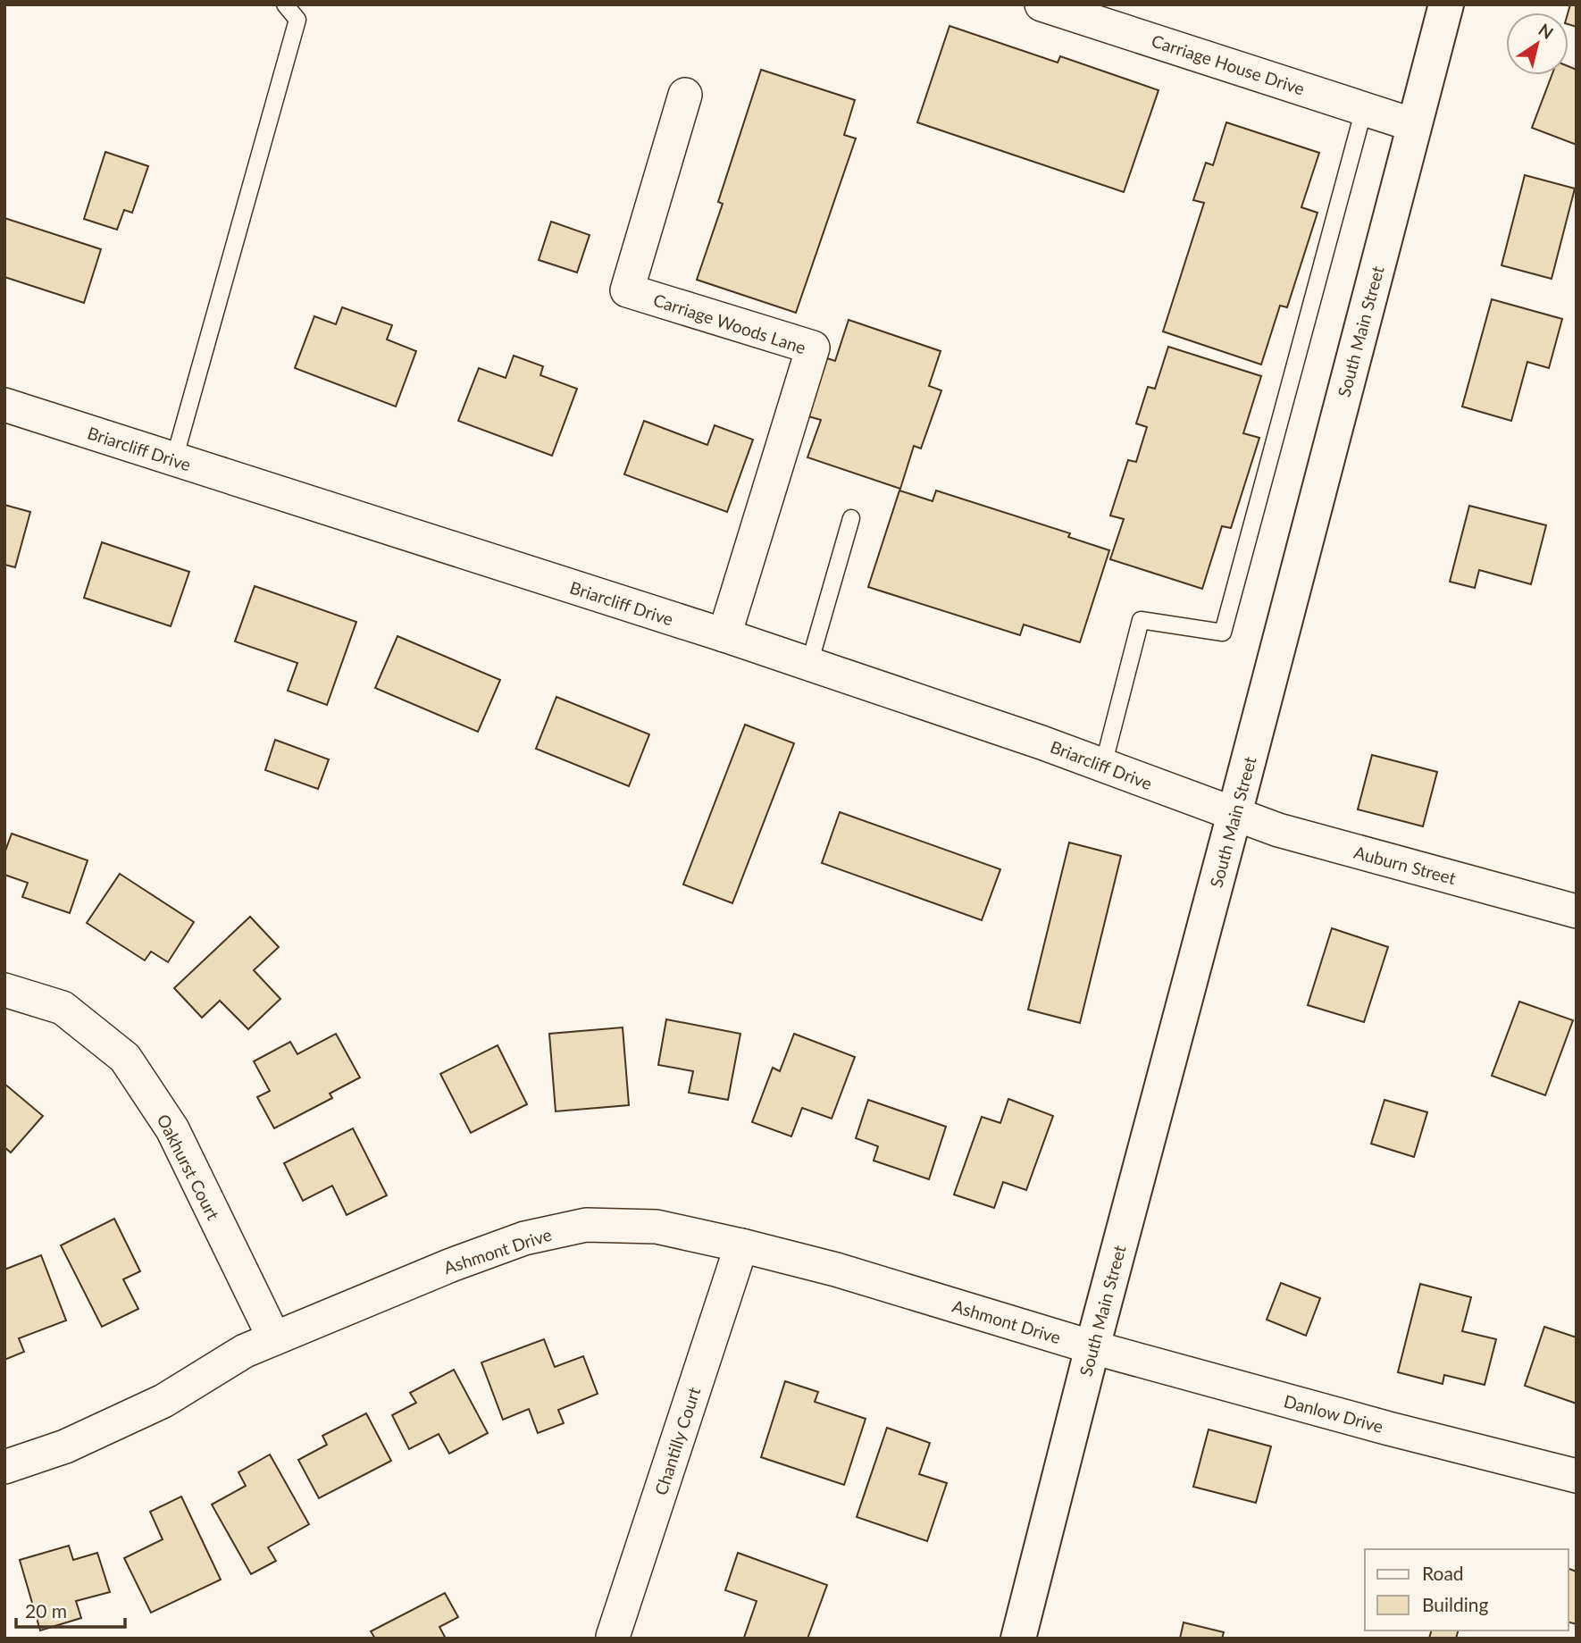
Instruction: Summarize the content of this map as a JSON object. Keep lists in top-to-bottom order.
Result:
{
  "streets": {
    "main road": ["South Main Street"],
    "street": [
      "Carriage House Drive",
      "Carriage Woods Lane",
      "Briarcliff Drive",
      "Auburn Street",
      "Oakhurst Court",
      "Ashmont Drive",
      "Danlow Drive",
      "Chantilly Court"
    ]
  },
  "crossings": [
    ["Carriage House Drive", "South Main Street"],
    ["Carriage Woods Lane", "Briarcliff Drive"],
    ["South Main Street", "Briarcliff Drive"],
    ["South Main Street", "Auburn Street"],
    ["South Main Street", "Ashmont Drive"],
    ["South Main Street", "Danlow Drive"],
    ["Briarcliff Drive", "Auburn Street"],
    ["Oakhurst Court", "Ashmont Drive"],
    ["Ashmont Drive", "Danlow Drive"],
    ["Ashmont Drive", "Chantilly Court"]
  ],
  "legend": ["Road", "Building"],
  "scale_bar": "20 m",
  "north": "top right"
}
